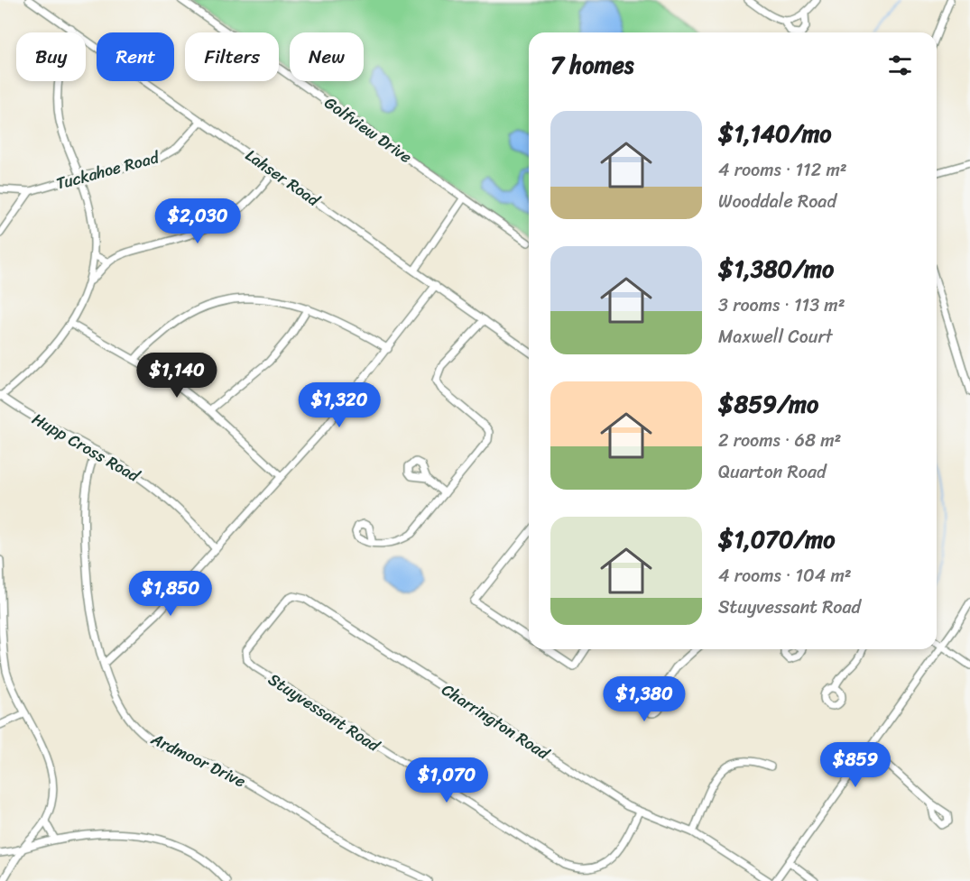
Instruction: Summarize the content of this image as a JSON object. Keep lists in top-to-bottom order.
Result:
{
  "streets": {
    "street": [
      "Golfview Drive",
      "Tuckahoe Road",
      "Lahser Road",
      "Hupp Cross Road",
      "Stuyvessant Road",
      "Charrington Road",
      "Ardmoor Drive"
    ]
  },
  "crossings": [
    ["Tuckahoe Road", "Lahser Road"],
    ["Hupp Cross Road", "Ardmoor Drive"],
    ["Stuyvessant Road", "Charrington Road"]
  ],
  "page": {
    "chip": [
      "Buy",
      "Rent",
      "Filters",
      "New"
    ],
    "heading": "7 homes",
    "list": [
      {
        "name": "$1,140/mo",
        "note": "4 rooms · 112 m² · Wooddale Road"
      },
      {
        "name": "$1,380/mo",
        "note": "3 rooms · 113 m² · Maxwell Court"
      },
      {
        "name": "$859/mo",
        "note": "2 rooms · 68 m² · Quarton Road"
      },
      {
        "name": "$1,070/mo",
        "note": "4 rooms · 104 m² · Stuyvessant Road"
      }
    ],
    "price": [
      "$2,030",
      "$1,140",
      "$1,320",
      "$1,850",
      "$1,380",
      "$859",
      "$1,070"
    ]
  }
}
